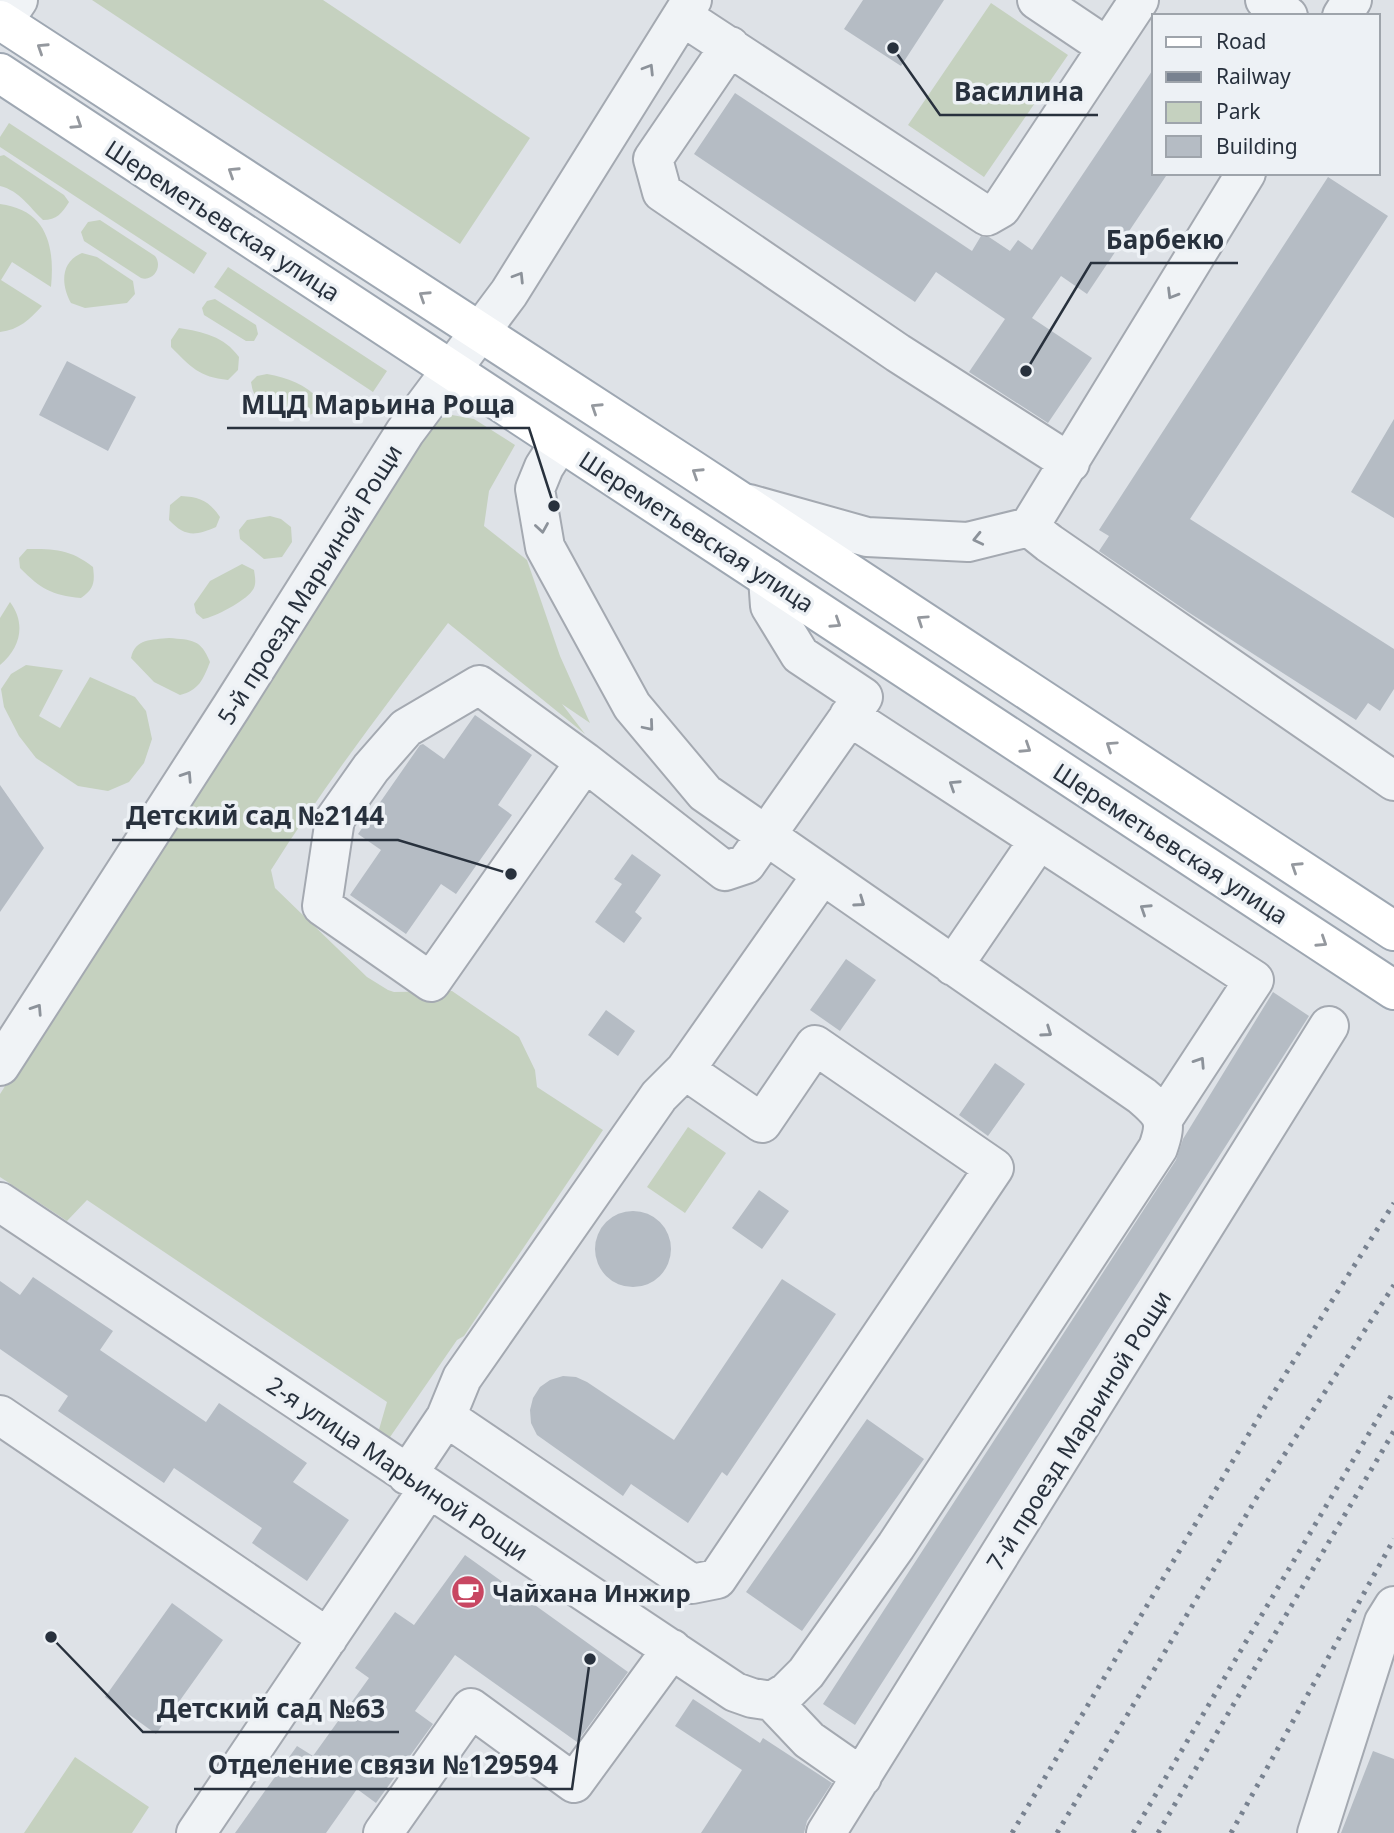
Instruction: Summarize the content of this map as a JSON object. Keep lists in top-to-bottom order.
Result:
{
  "streets": {
    "main road": ["Шереметьевская улица"],
    "street": ["5-й проезд Марьиной Рощи", "7-й проезд Марьиной Рощи", "2-я улица Марьиной Рощи"]
  },
  "crossings": [
    ["Шереметьевская улица", "5-й проезд Марьиной Рощи"]
  ],
  "one_way": ["5-й проезд Марьиной Рощи"],
  "places": {
    "other": [
      "Василина",
      "Барбекю",
      "МЦД Марьина Роща",
      "Детский сад №2144",
      "Детский сад №63",
      "Отделение связи №129594"
    ],
    "cafe": ["Чайхана Инжир"]
  },
  "legend": [
    "Road",
    "Railway",
    "Park",
    "Building"
  ]
}
